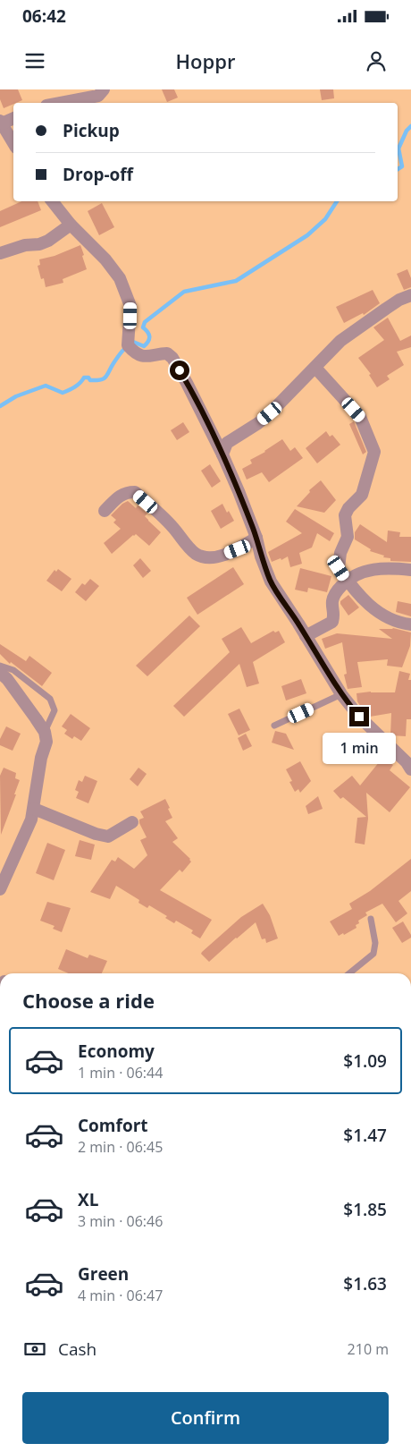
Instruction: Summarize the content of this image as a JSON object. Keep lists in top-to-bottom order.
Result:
{
  "page": {
    "status": "06:42",
    "header": "Hoppr",
    "banner": ["Pickup", "Drop-off"],
    "bubble": "1 min",
    "heading": "Choose a ride",
    "list": [
      {
        "name": "Economy",
        "note": "1 min · 06:44",
        "value": "$1.09"
      },
      {
        "name": "Comfort",
        "note": "2 min · 06:45",
        "value": "$1.47"
      },
      {
        "name": "XL",
        "note": "3 min · 06:46",
        "value": "$1.85"
      },
      {
        "name": "Green",
        "note": "4 min · 06:47",
        "value": "$1.63"
      }
    ],
    "pay": ["Cash", "210 m"],
    "buttons": "Confirm"
  }
}
